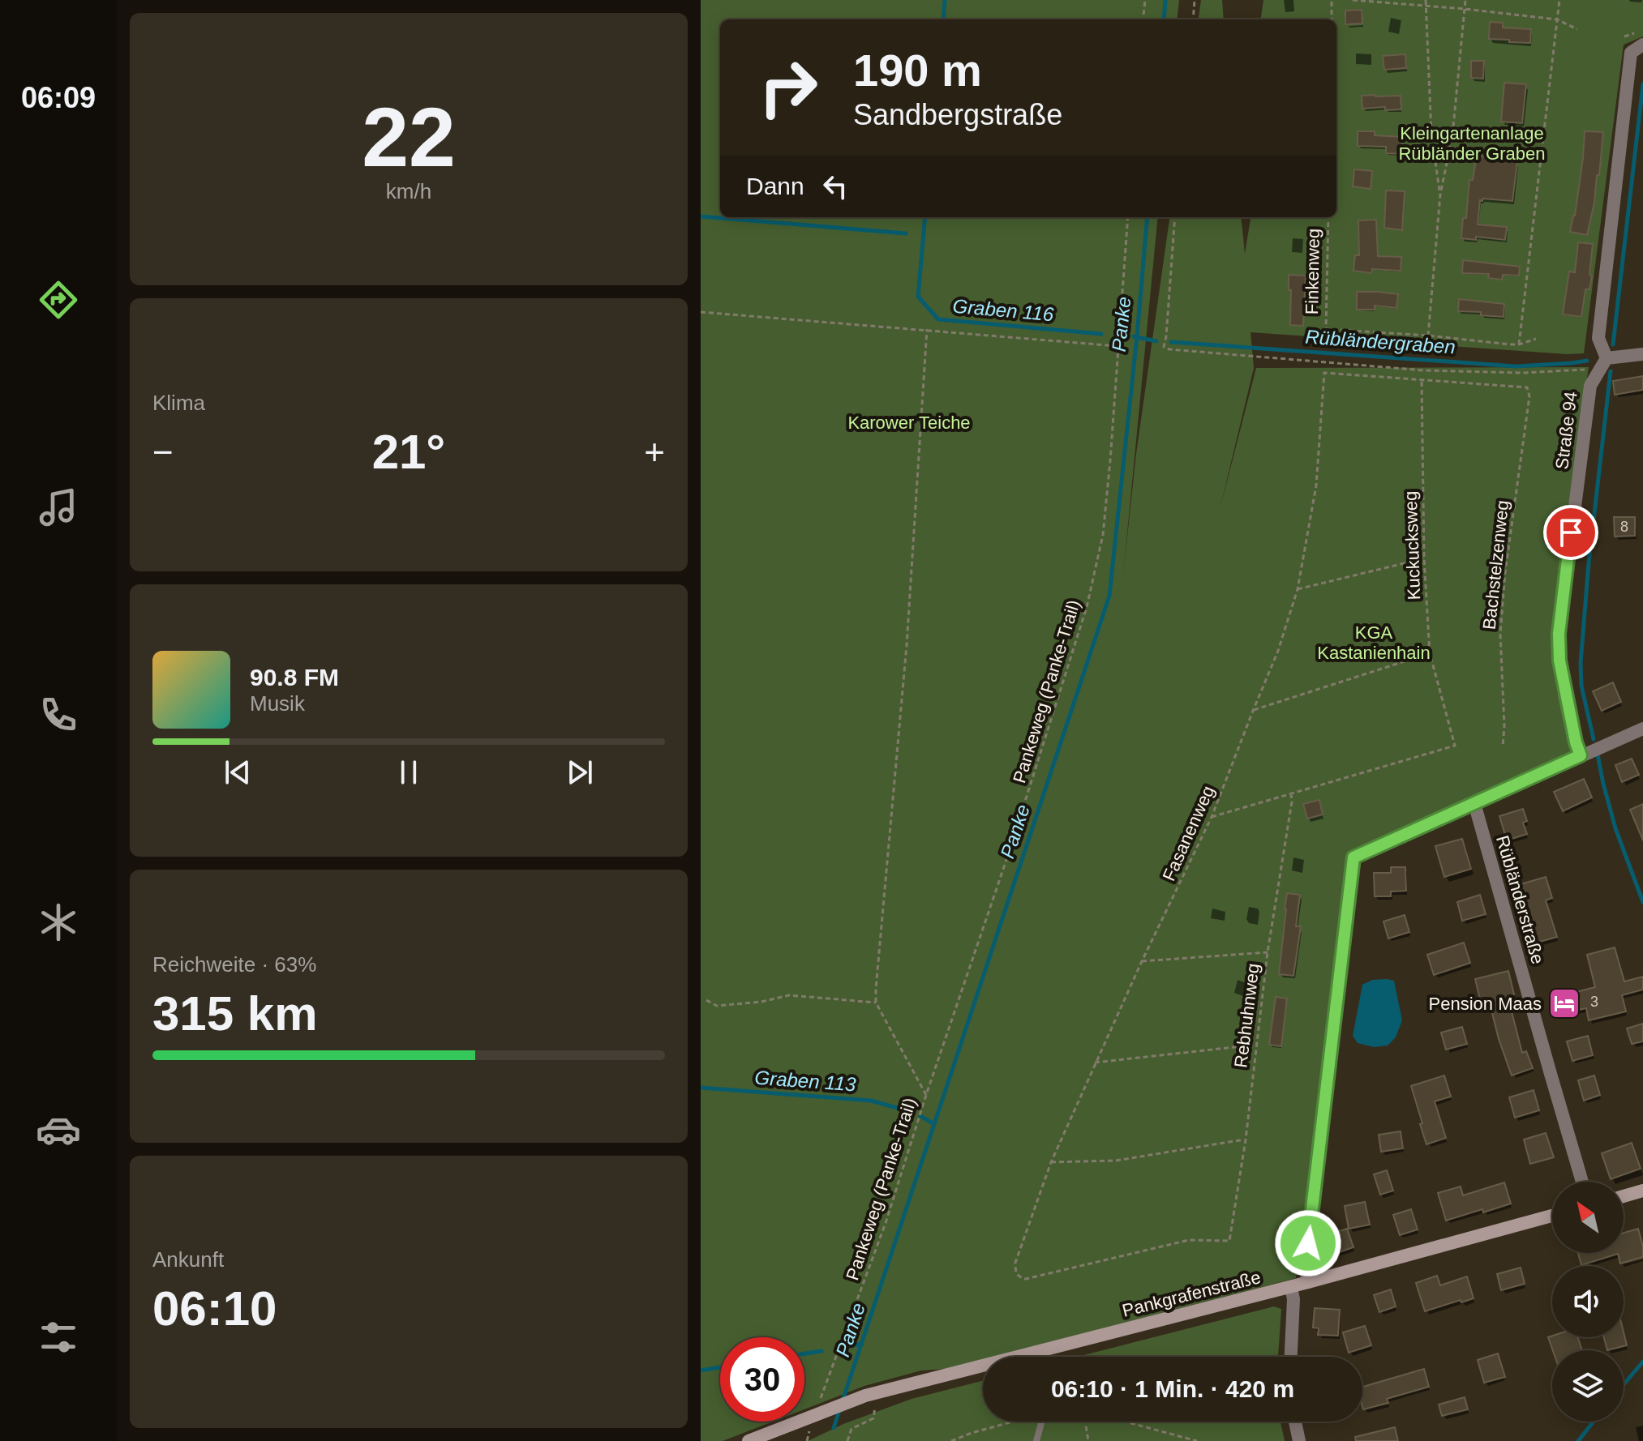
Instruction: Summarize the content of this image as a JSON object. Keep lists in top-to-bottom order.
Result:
{
  "streets": {
    "main road": ["Pankgrafenstraße"],
    "street": ["Straße 94", "Rübländerstraße"],
    "path": [
      "Finkenweg",
      "Kuckucksweg",
      "Bachstelzenweg",
      "Pankeweg (Panke-Trail)",
      "Fasanenweg",
      "Rebhuhnweg"
    ]
  },
  "crossings": [
    ["Kuckucksweg", "Bachstelzenweg"],
    ["Kuckucksweg", "Fasanenweg"],
    ["Kuckucksweg", "Rebhuhnweg"],
    ["Bachstelzenweg", "Fasanenweg"],
    ["Pankeweg (Panke-Trail)", "Pankgrafenstraße"],
    ["Fasanenweg", "Rebhuhnweg"]
  ],
  "water": [
    "Graben 116",
    "Panke",
    "Rübländergraben",
    "Graben 113"
  ],
  "parks": ["Kleingartenanlage Rübländer Graben", "Karower Teiche", "KGA Kastanienhain"],
  "places": {
    "hotel": ["Pension Maas"]
  },
  "house_numbers": ["8", "3"],
  "north": "top left",
  "page": {
    "tabs": "06:09",
    "tile": [
      ["22", "km/h"],
      "Klima",
      ["Reichweite · 63%", "315 km"],
      ["Ankunft", "06:10"]
    ],
    "turn": ["190 m", "Sandbergstraße"],
    "then": "Dann",
    "heat": ["−", "21°", "+"],
    "song": ["90.8 FM", "Musik"],
    "limit": "30",
    "trip": "06:10 · 1 Min. · 420 m"
  }
}
